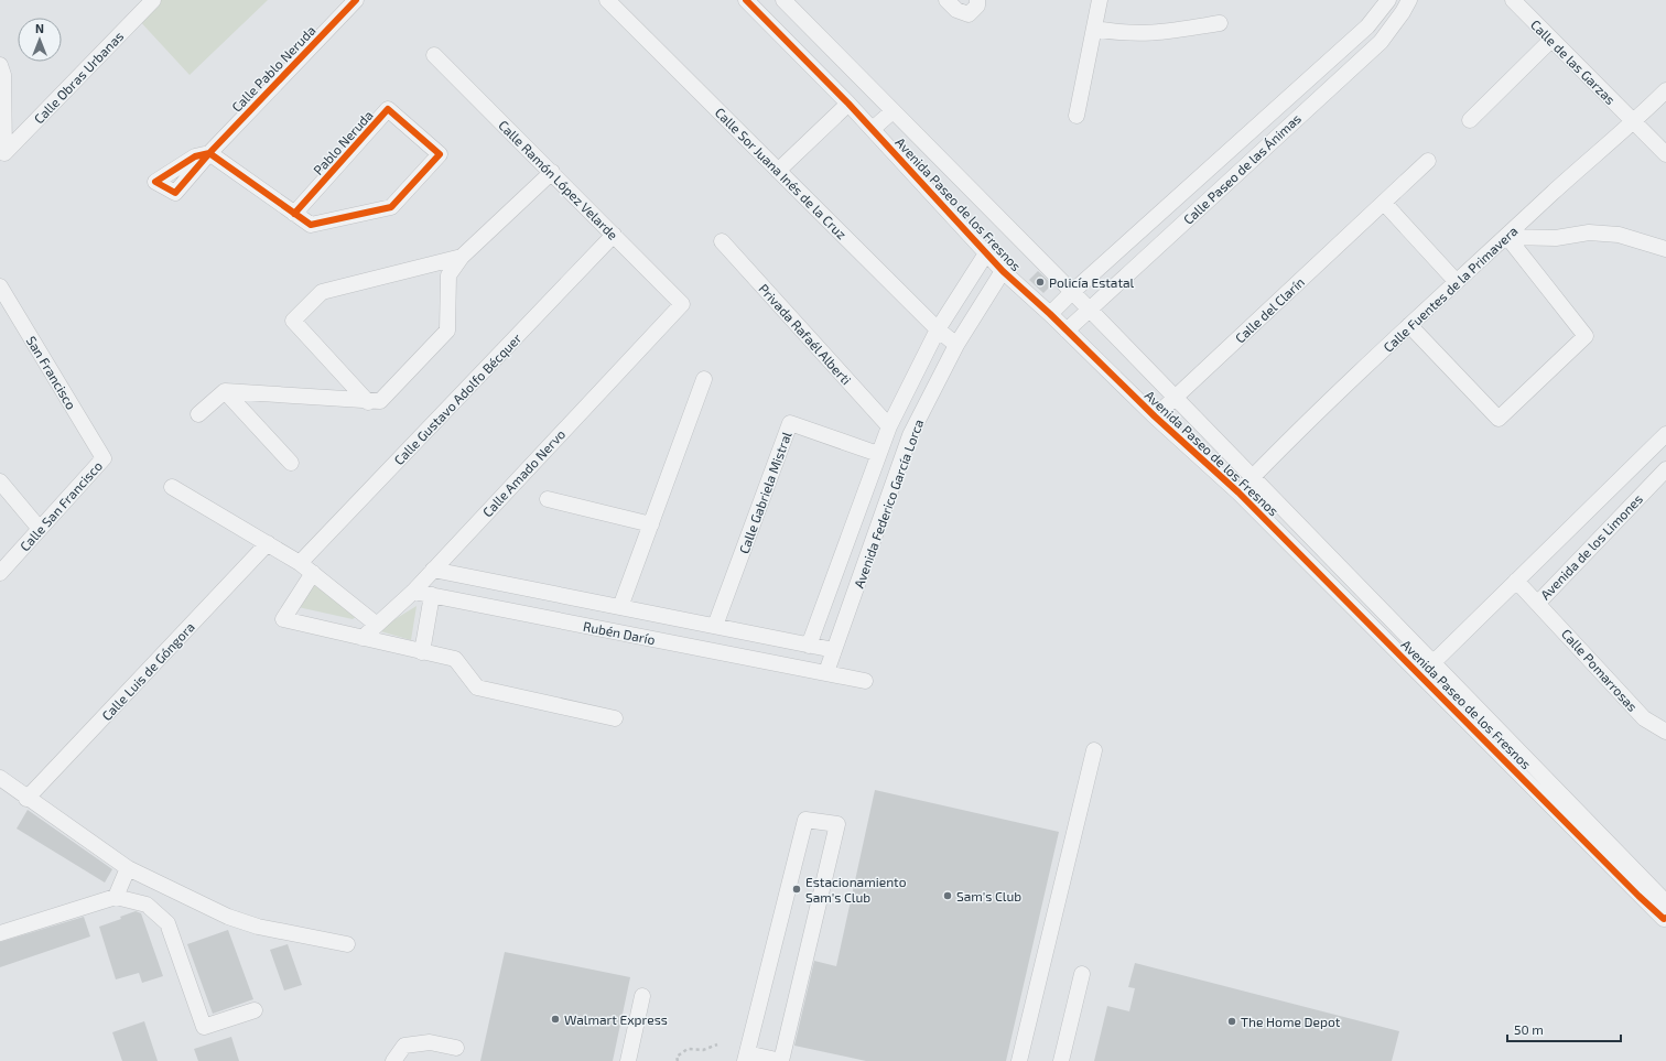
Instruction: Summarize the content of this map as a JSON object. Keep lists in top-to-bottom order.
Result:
{
  "streets": {
    "street": [
      "Calle de las Garzas",
      "Calle Pablo Neruda",
      "Calle Obras Urbanas",
      "Pablo Neruda",
      "Calle Paseo de las Ánimas",
      "Calle Sor Juana Inés de la Cruz",
      "Calle Ramón López Velarde",
      "Avenida Paseo de los Fresnos",
      "Calle Fuentes de la Primavera",
      "Calle del Clarín",
      "Privada Rafaél Alberti",
      "San Francisco",
      "Calle Gustavo Adolfo Bécquer",
      "Calle Amado Nervo",
      "Calle Gabriela Mistral",
      "Avenida Federico García Lorca",
      "Calle San Francisco",
      "Avenida de los Limones",
      "Rubén Darío",
      "Calle Pomarrosas",
      "Calle Luis de Góngora"
    ]
  },
  "crossings": [
    ["Calle de las Garzas", "Calle Fuentes de la Primavera"],
    ["Calle Pablo Neruda", "Pablo Neruda"],
    ["Calle Paseo de las Ánimas", "Avenida Paseo de los Fresnos"],
    ["Calle Sor Juana Inés de la Cruz", "Avenida Federico García Lorca"],
    ["Calle Ramón López Velarde", "Calle Gustavo Adolfo Bécquer"],
    ["Calle Ramón López Velarde", "Calle Amado Nervo"],
    ["Avenida Paseo de los Fresnos", "Calle Fuentes de la Primavera"],
    ["Avenida Paseo de los Fresnos", "Calle del Clarín"],
    ["Avenida Paseo de los Fresnos", "Avenida Federico García Lorca"],
    ["Avenida Paseo de los Fresnos", "Avenida de los Limones"],
    ["Privada Rafaél Alberti", "Avenida Federico García Lorca"],
    ["San Francisco", "Calle San Francisco"],
    ["Calle Amado Nervo", "Rubén Darío"],
    ["Calle Gabriela Mistral", "Avenida Federico García Lorca"],
    ["Calle Gabriela Mistral", "Rubén Darío"],
    ["Avenida Federico García Lorca", "Rubén Darío"],
    ["Avenida de los Limones", "Calle Pomarrosas"]
  ],
  "places": [
    "Policía Estatal",
    "Estacionamiento Sam's Club",
    "Sam's Club",
    "Walmart Express",
    "The Home Depot"
  ],
  "scale_bar": "50 m",
  "north": "top"
}
